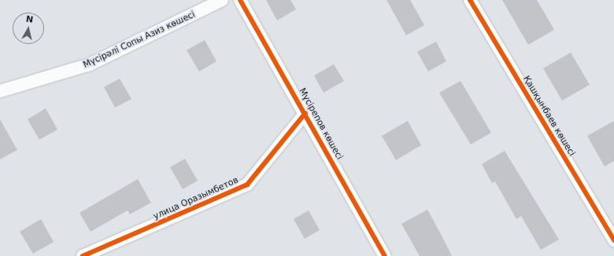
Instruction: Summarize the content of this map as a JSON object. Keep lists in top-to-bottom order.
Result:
{
  "streets": {
    "street": [
      "Мүсірәлі Сопы Азиз көшесі",
      "Қашқынбаев көшесі",
      "Мүсірепов көшесі",
      "улица Оразымбетов"
    ]
  },
  "crossings": [
    ["Мүсірепов көшесі", "улица Оразымбетов"]
  ],
  "north": "top"
}
